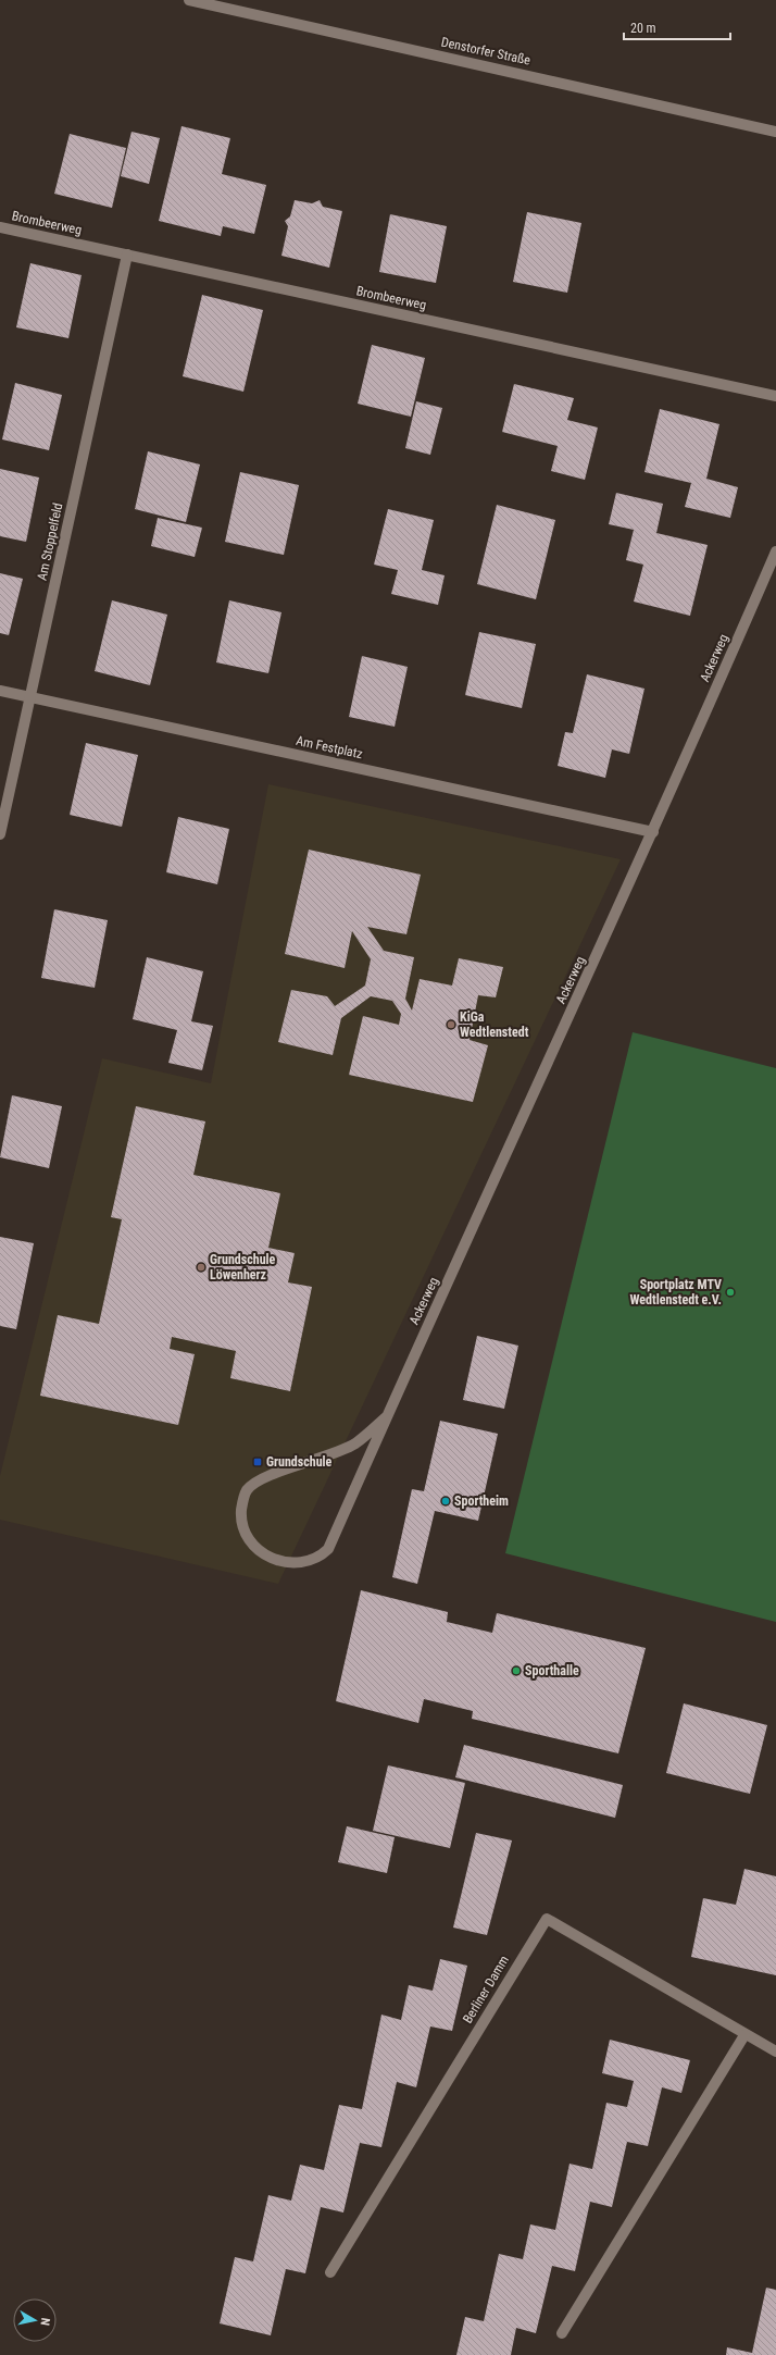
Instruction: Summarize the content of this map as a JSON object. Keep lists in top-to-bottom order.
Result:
{
  "streets": {
    "street": [
      "Denstorfer Straße",
      "Brombeerweg",
      "Am Stoppelfeld",
      "Ackerweg",
      "Am Festplatz",
      "Berliner Damm"
    ]
  },
  "crossings": [
    ["Brombeerweg", "Am Stoppelfeld"],
    ["Am Stoppelfeld", "Am Festplatz"],
    ["Ackerweg", "Am Festplatz"]
  ],
  "places": {
    "other": [
      "KiGa Wedtlenstedt",
      "Grundschule Löwenherz",
      "Sportplatz MTV Wedtlenstedt e.V.",
      "Sportheim",
      "Sporthalle"
    ],
    "transit": ["Grundschule"]
  },
  "scale_bar": "20 m",
  "north": "right"
}
